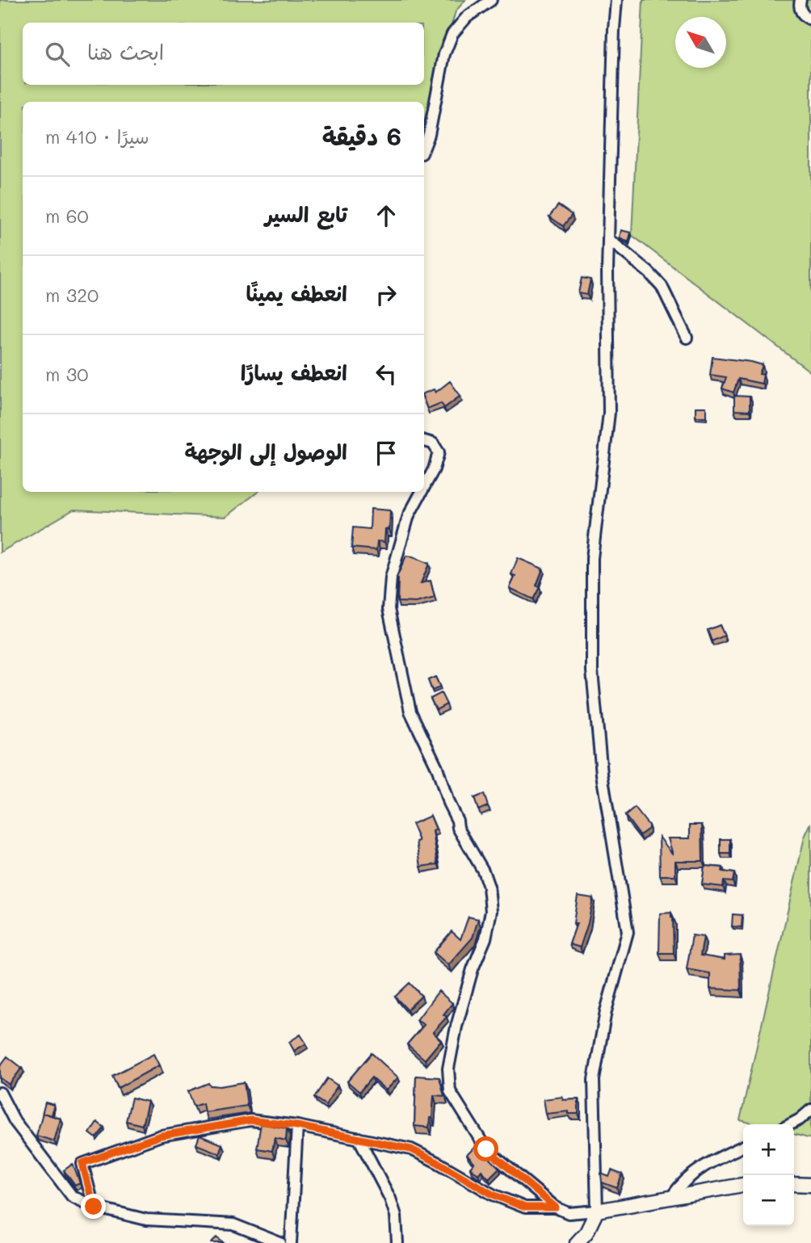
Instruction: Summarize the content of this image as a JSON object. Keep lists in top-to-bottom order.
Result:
{
  "north": "top left",
  "page": {
    "search": "ابحث هنا",
    "heading": ["6 دقيقة", "سيرًا · 410 m"],
    "list": [
      ["تابع السير", "60 m"],
      ["انعطف يمينًا", "320 m"],
      ["انعطف يسارًا", "30 m"],
      "الوصول إلى الوجهة"
    ],
    "map_buttons": ["+", "−"]
  }
}
